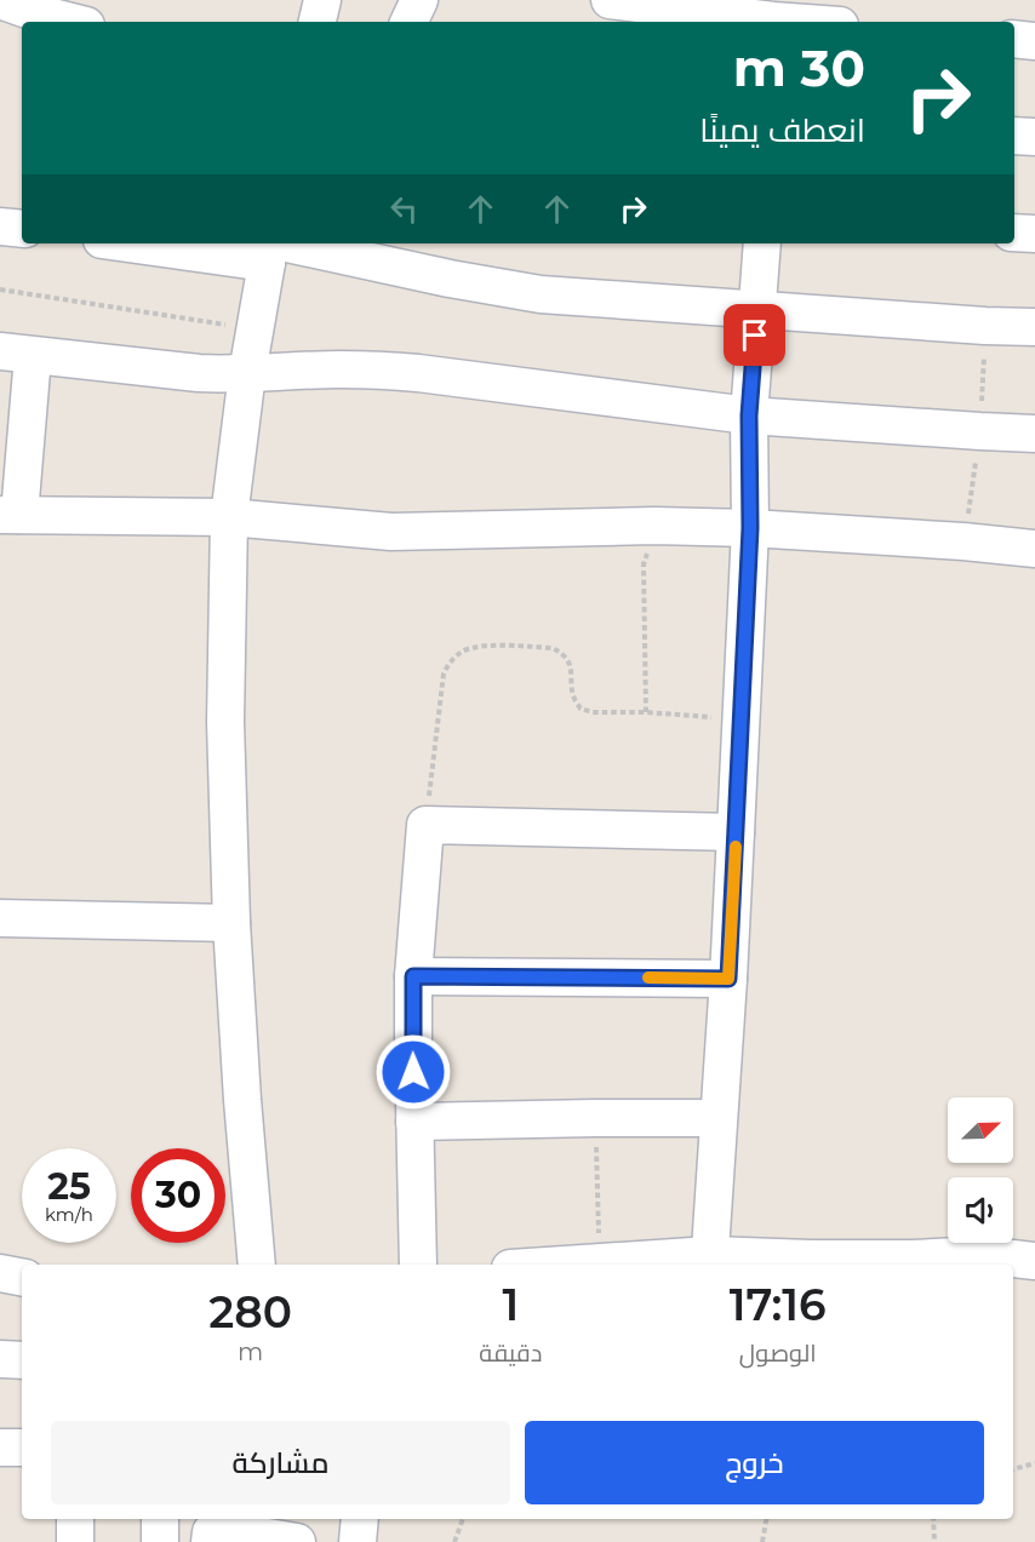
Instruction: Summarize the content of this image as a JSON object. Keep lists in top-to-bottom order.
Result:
{
  "north": "top right",
  "page": {
    "turn": ["30 m", "انعطف يمينًا"],
    "speed": "25 km/h",
    "limit": "30",
    "eta": [
      "17:16",
      "الوصول",
      "1",
      "دقيقة",
      "280",
      "m"
    ],
    "buttons": ["خروج", "مشاركة"]
  }
}
